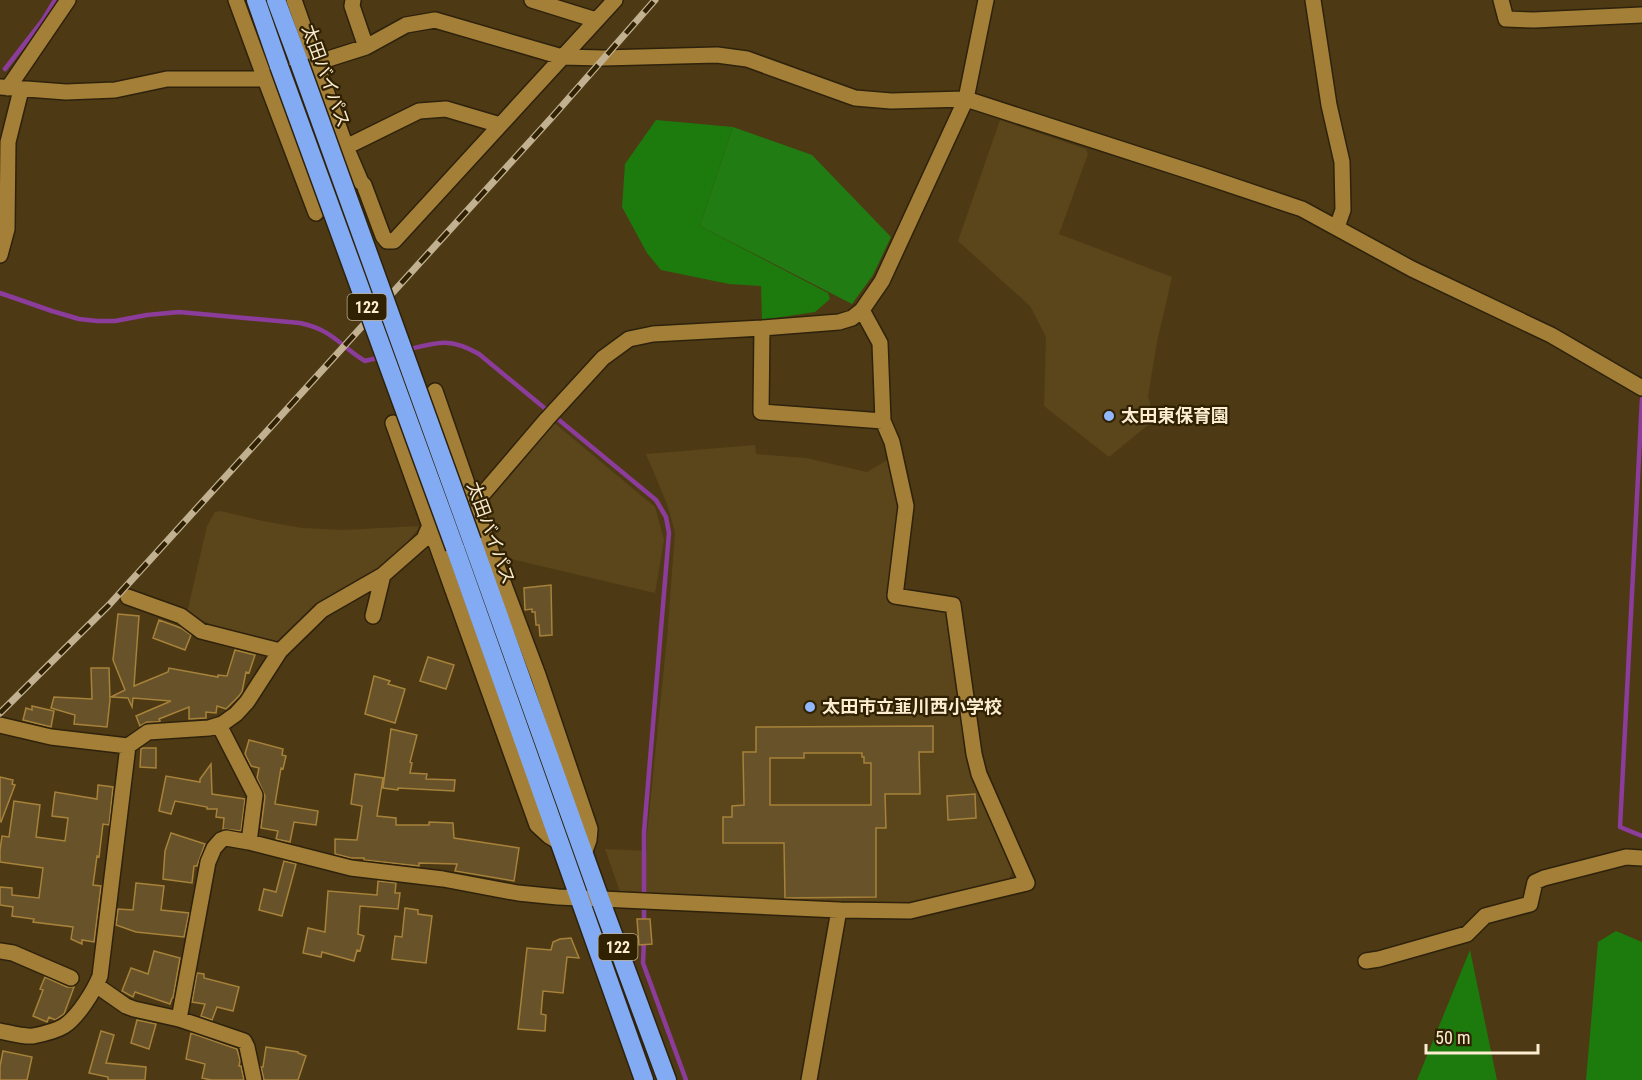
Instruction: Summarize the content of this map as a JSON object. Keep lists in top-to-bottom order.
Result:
{
  "streets": {
    "highway": ["太田バイパス", "122"]
  },
  "places": ["太田東保育園", "太田市立韮川西小学校"],
  "scale_bar": "50 m"
}
